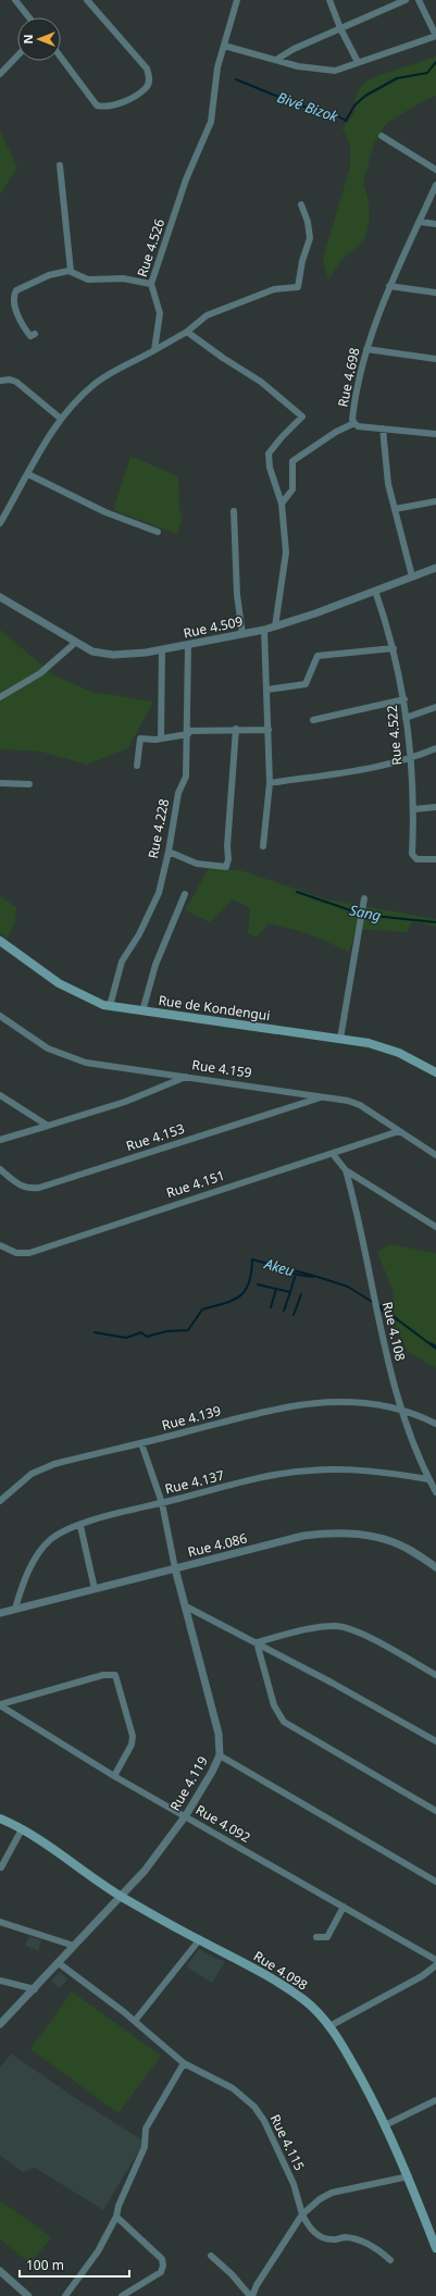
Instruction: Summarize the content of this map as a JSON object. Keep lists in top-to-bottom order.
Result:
{
  "streets": {
    "main road": ["Rue de Kondengui", "Rue 4.098"],
    "street": [
      "Rue 4.526",
      "Rue 4.698",
      "Rue 4.509",
      "Rue 4.522",
      "Rue 4.228",
      "Rue 4.159",
      "Rue 4.153",
      "Rue 4.151",
      "Rue 4.108",
      "Rue 4.139",
      "Rue 4.137",
      "Rue 4.086",
      "Rue 4.119",
      "Rue 4.092",
      "Rue 4.115"
    ]
  },
  "crossings": [
    ["Rue 4.509", "Rue 4.522"],
    ["Rue 4.509", "Rue 4.228"],
    ["Rue 4.228", "Rue de Kondengui"],
    ["Rue 4.159", "Rue 4.153"],
    ["Rue 4.159", "Rue 4.151"],
    ["Rue 4.108", "Rue 4.139"],
    ["Rue 4.108", "Rue 4.137"],
    ["Rue 4.139", "Rue 4.119"],
    ["Rue 4.137", "Rue 4.086"],
    ["Rue 4.137", "Rue 4.119"],
    ["Rue 4.086", "Rue 4.119"],
    ["Rue 4.119", "Rue 4.092"],
    ["Rue 4.119", "Rue 4.098"],
    ["Rue 4.119", "Rue 4.115"]
  ],
  "water": ["Bivé Bizok", "Sang", "Akeu"],
  "scale_bar": "100 m",
  "north": "left"
}
